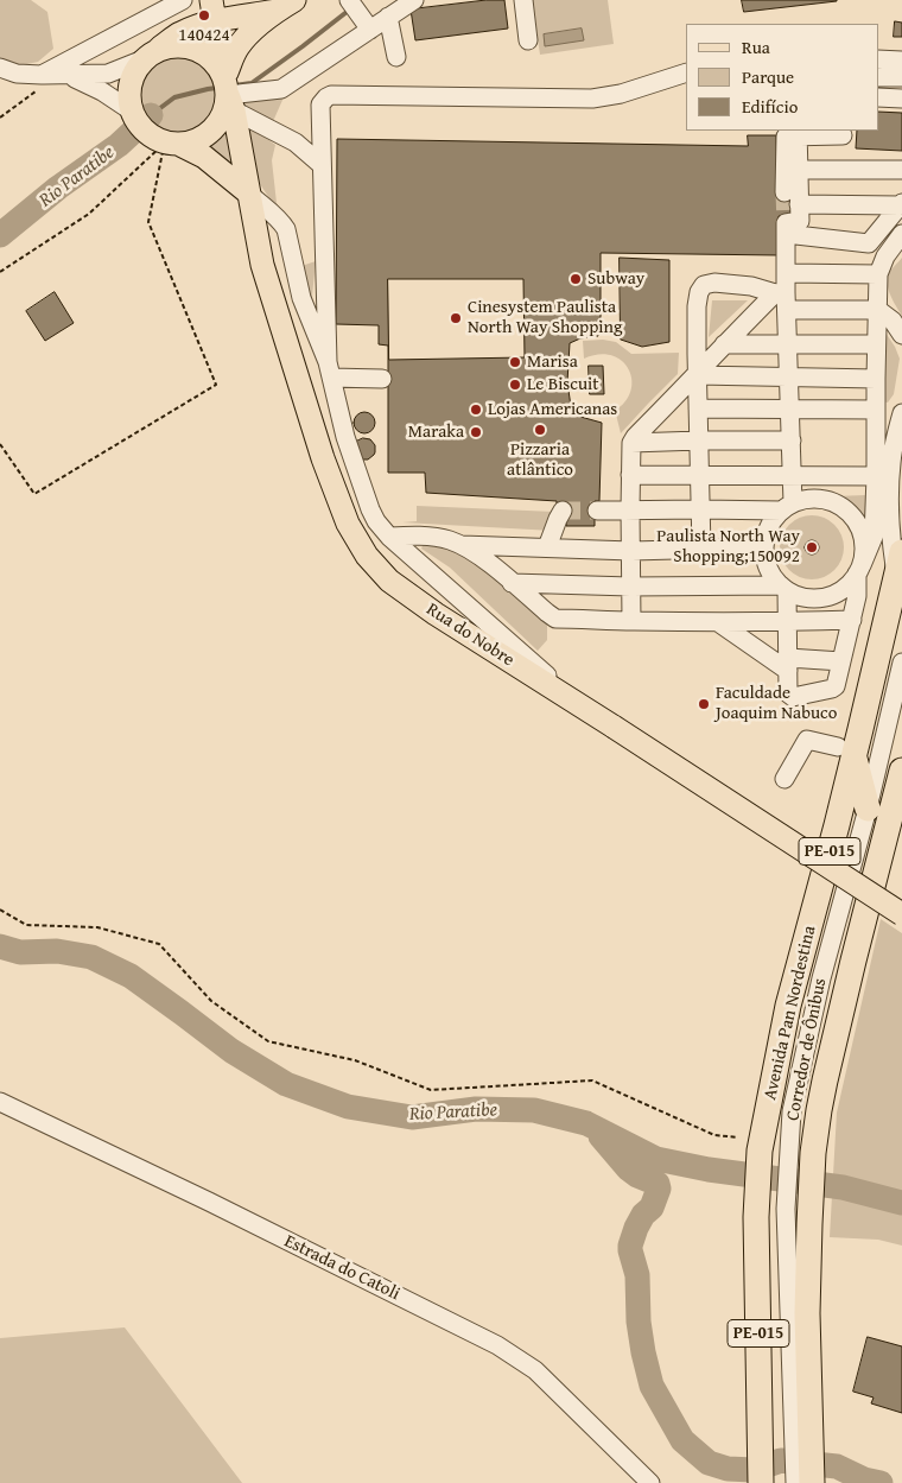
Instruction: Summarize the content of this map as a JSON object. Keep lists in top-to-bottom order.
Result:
{
  "streets": {
    "highway": ["PE-015", "Avenida Pan Nordestina"],
    "main road": ["Rua do Nobre"],
    "street": ["Corredor de Ônibus", "Estrada do Catoli"]
  },
  "crossings": [
    ["PE-015", "Corredor de Ônibus"]
  ],
  "water": ["Rio Paratibe"],
  "places": [
    "140424",
    "Subway",
    "Cinesystem Paulista North Way Shopping",
    "Marisa",
    "Le Biscuit",
    "Lojas Americanas",
    "Pizzaria atlântico",
    "Maraka",
    "Paulista North Way Shopping;150092",
    "Faculdade Joaquim Nabuco"
  ],
  "legend": ["Rua", "Parque", "Edifício"]
}
